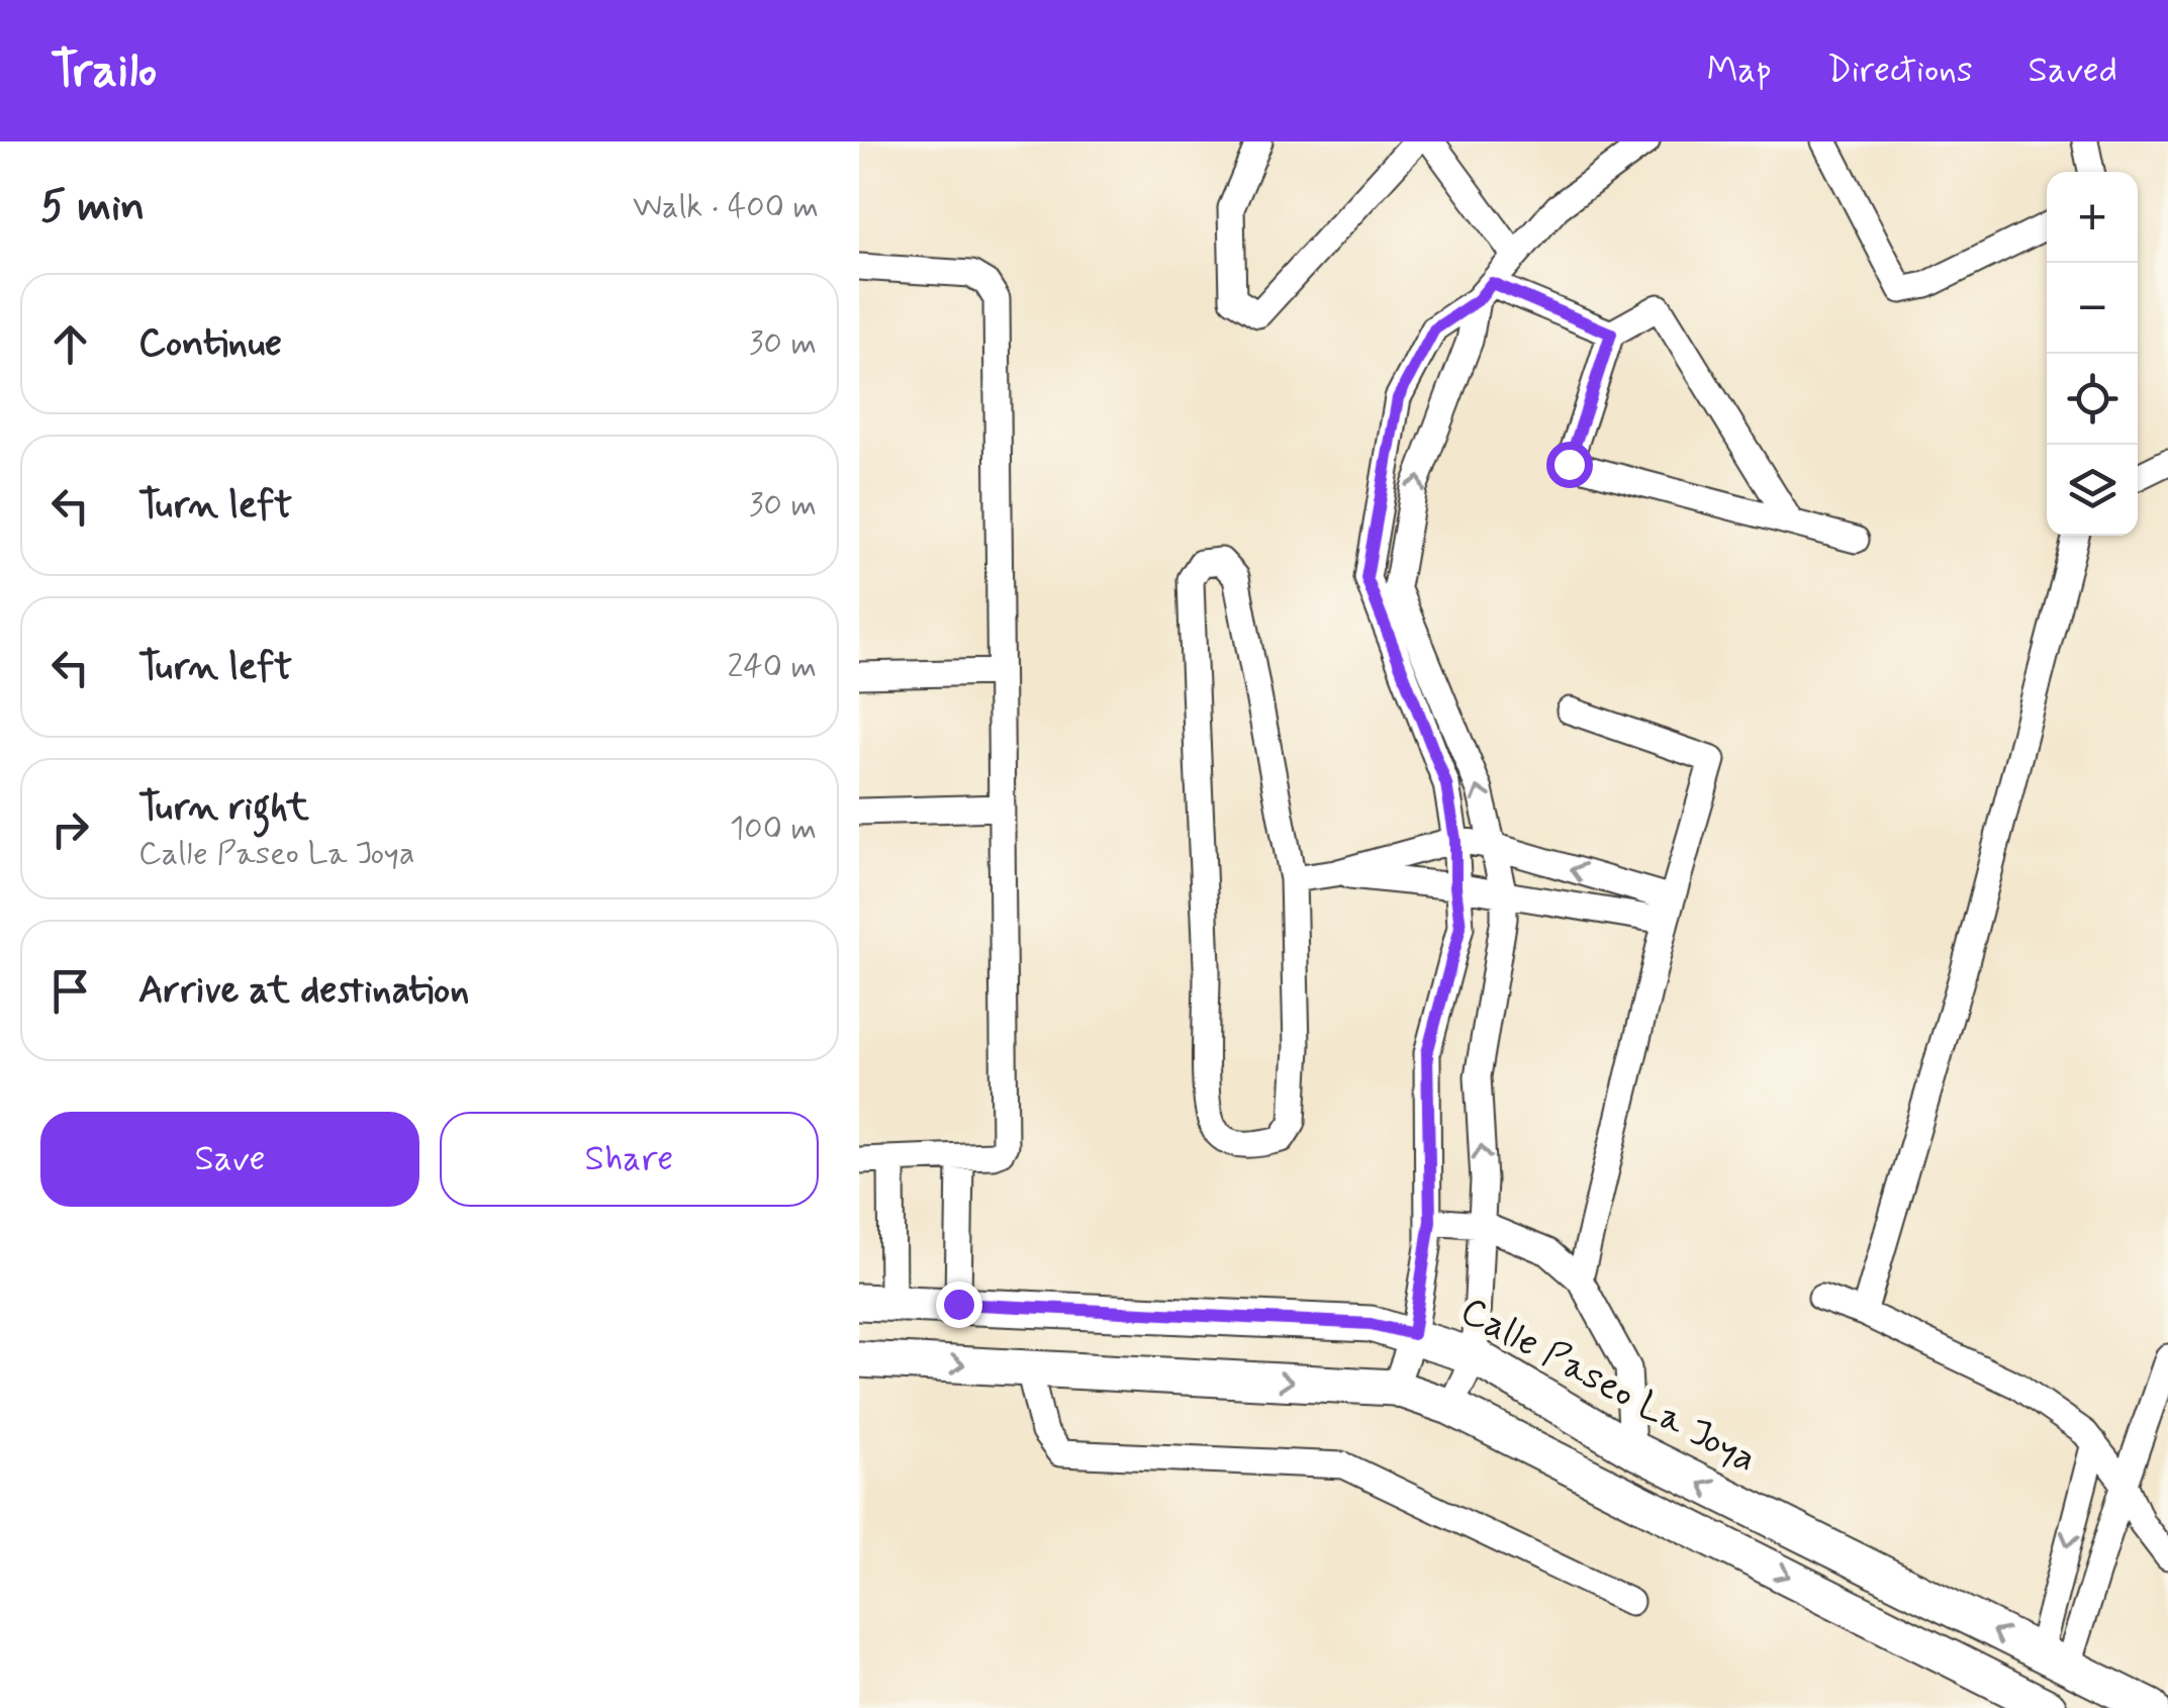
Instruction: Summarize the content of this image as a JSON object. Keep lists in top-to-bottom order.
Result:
{
  "streets": {
    "main road": ["Calle Paseo La Joya"]
  },
  "page": {
    "header": "Trailo",
    "nav": ["Map", "Directions", "Saved"],
    "heading": ["5 min", "Walk · 400 m"],
    "map_buttons": ["+", "−"],
    "list": [
      ["Continue", "30 m"],
      ["Turn left", "30 m"],
      ["Turn left", "240 m"],
      ["Turn right", "Calle Paseo La Joya", "100 m"],
      "Arrive at destination"
    ],
    "buttons": ["Save", "Share"]
  }
}
